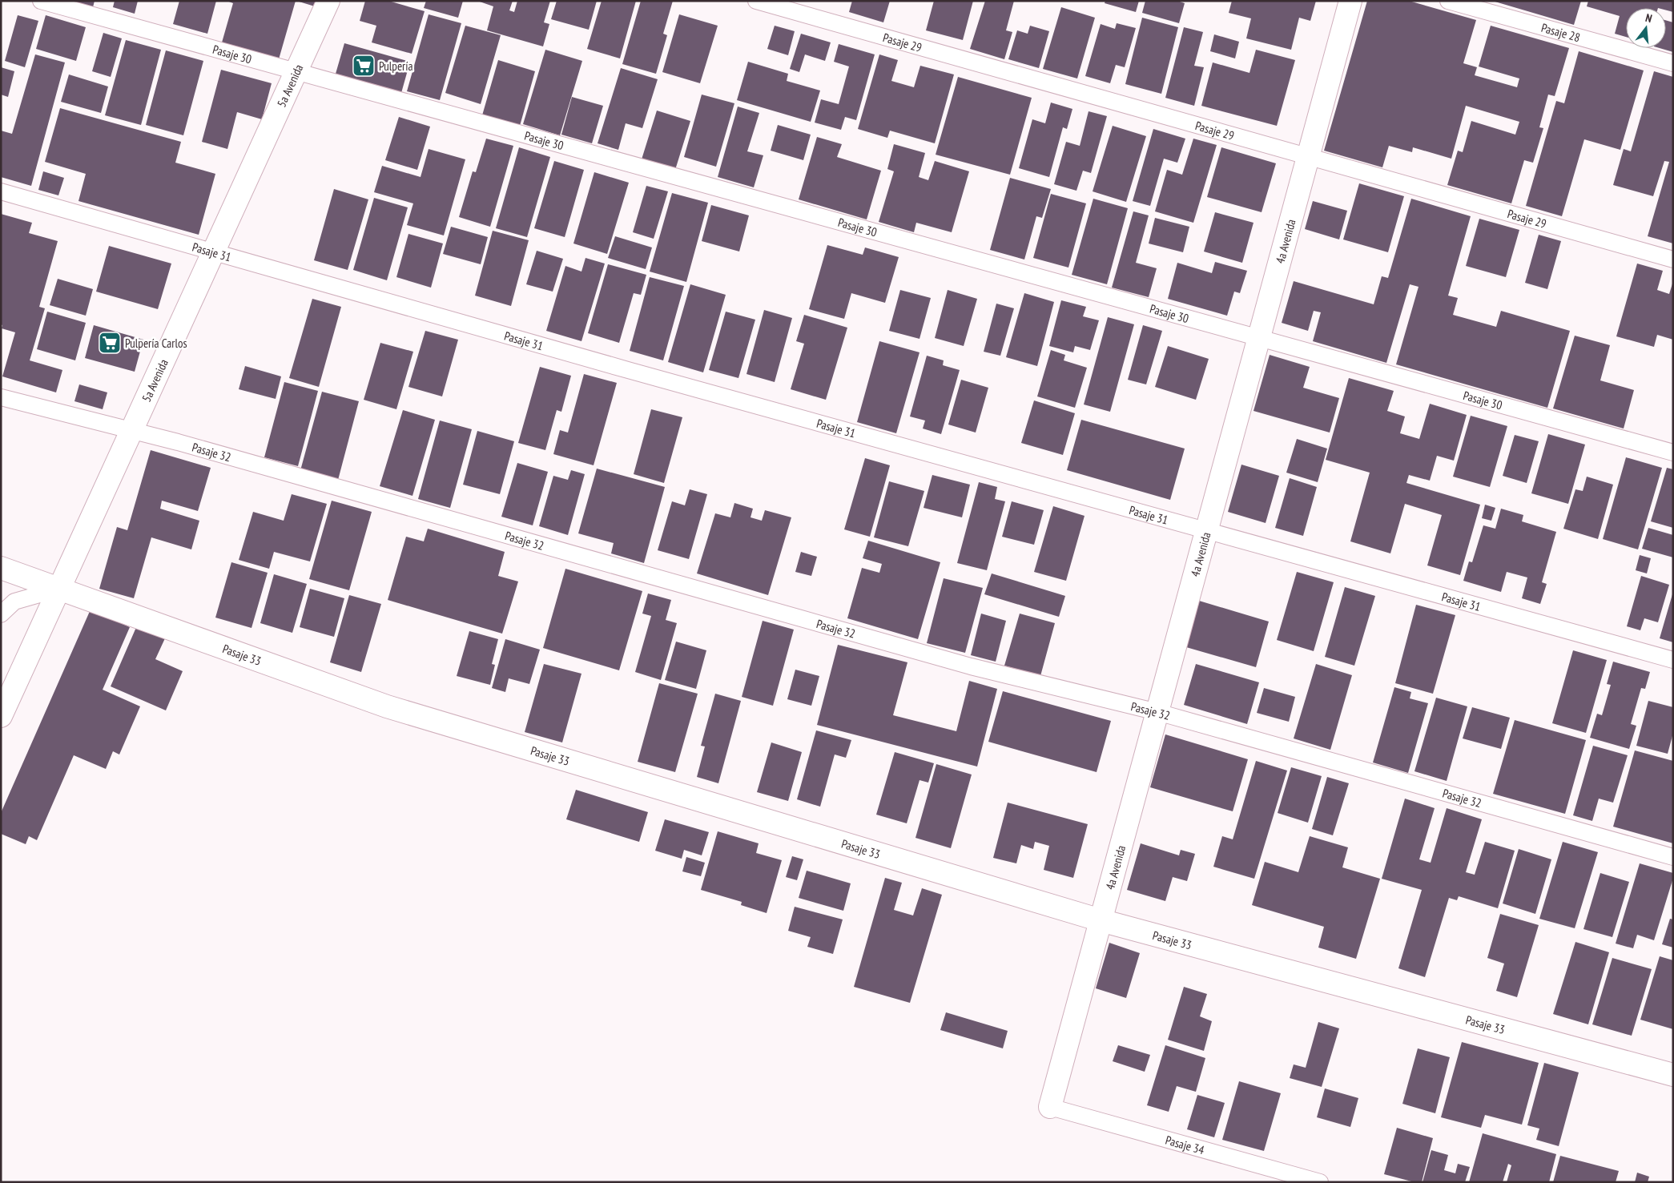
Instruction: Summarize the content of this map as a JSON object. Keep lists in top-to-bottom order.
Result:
{
  "streets": {
    "street": ["5a Avenida", "4a Avenida", "Pasaje 33"],
    "lane": [
      "Pasaje 28",
      "Pasaje 29",
      "Pasaje 30",
      "Pasaje 31",
      "Pasaje 32",
      "Pasaje 34"
    ]
  },
  "crossings": [
    ["Pasaje 29", "4a Avenida"],
    ["Pasaje 30", "5a Avenida"],
    ["Pasaje 30", "4a Avenida"],
    ["5a Avenida", "Pasaje 31"],
    ["5a Avenida", "Pasaje 32"],
    ["5a Avenida", "Pasaje 33"],
    ["4a Avenida", "Pasaje 31"],
    ["4a Avenida", "Pasaje 32"],
    ["4a Avenida", "Pasaje 33"],
    ["4a Avenida", "Pasaje 34"]
  ],
  "places": {
    "supermarket": ["Pulpería", "Pulpería Carlos"]
  },
  "north": "top"
}
